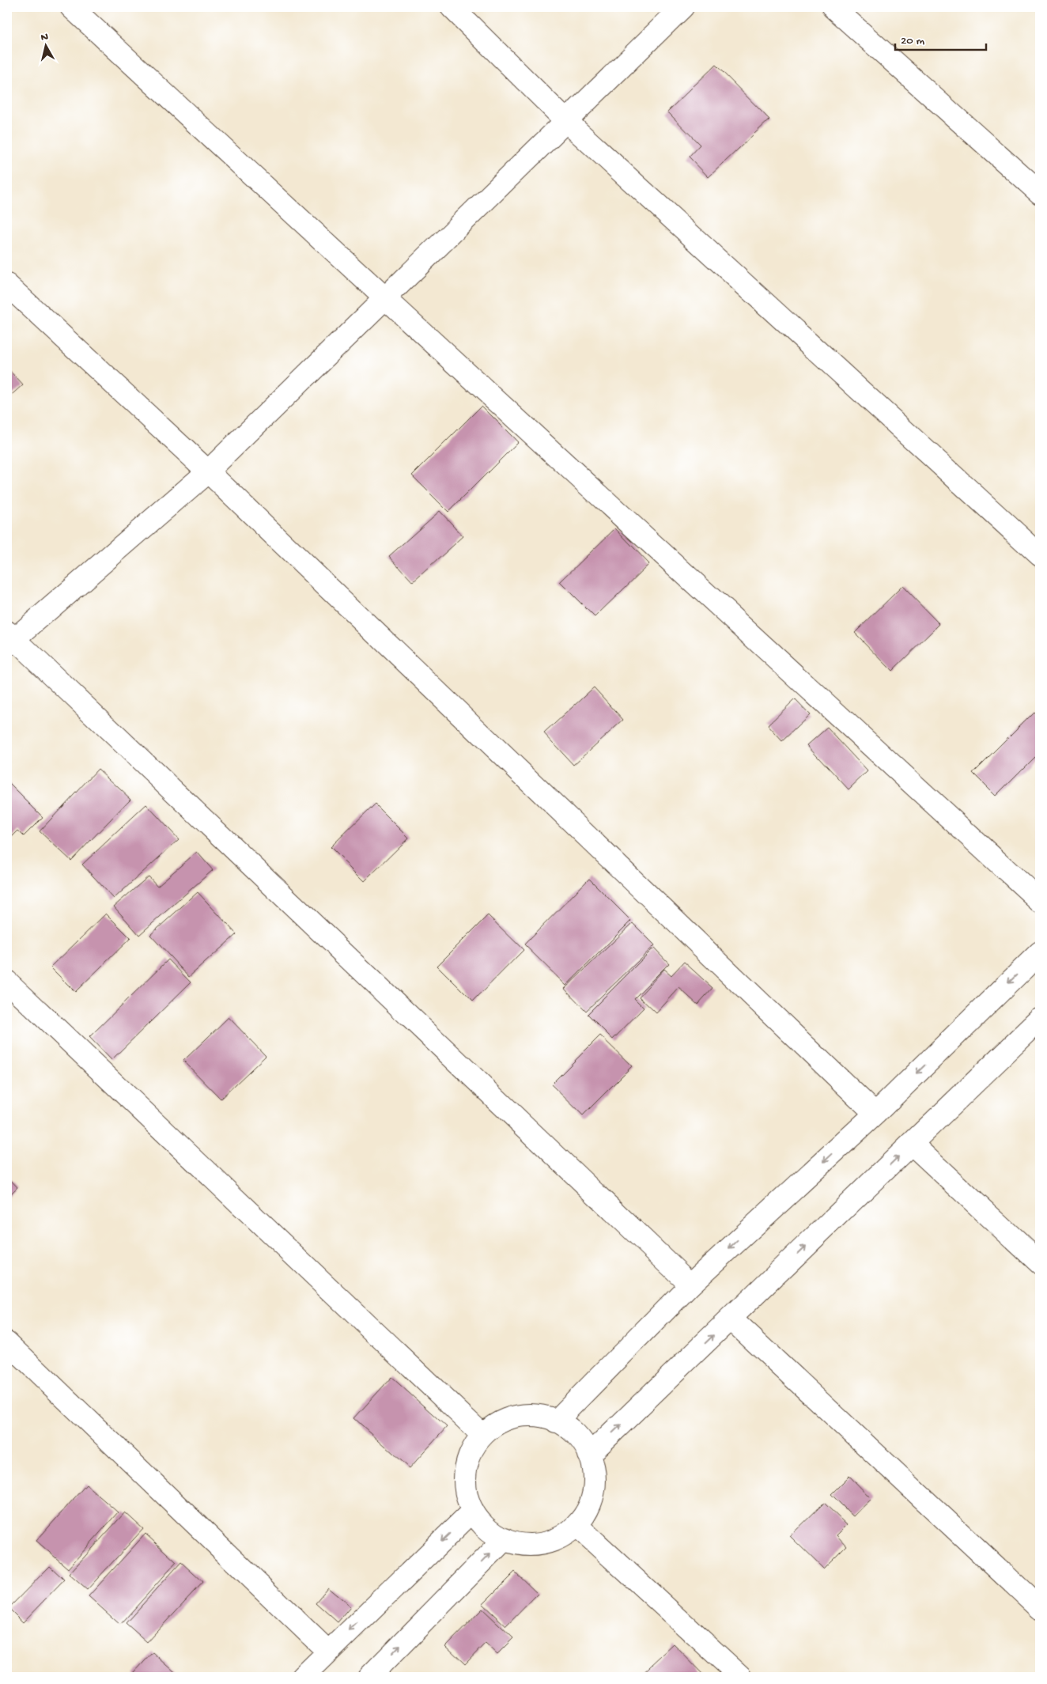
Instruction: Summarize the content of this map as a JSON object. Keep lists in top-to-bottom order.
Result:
{
  "scale_bar": "20 m",
  "north": "top"
}
